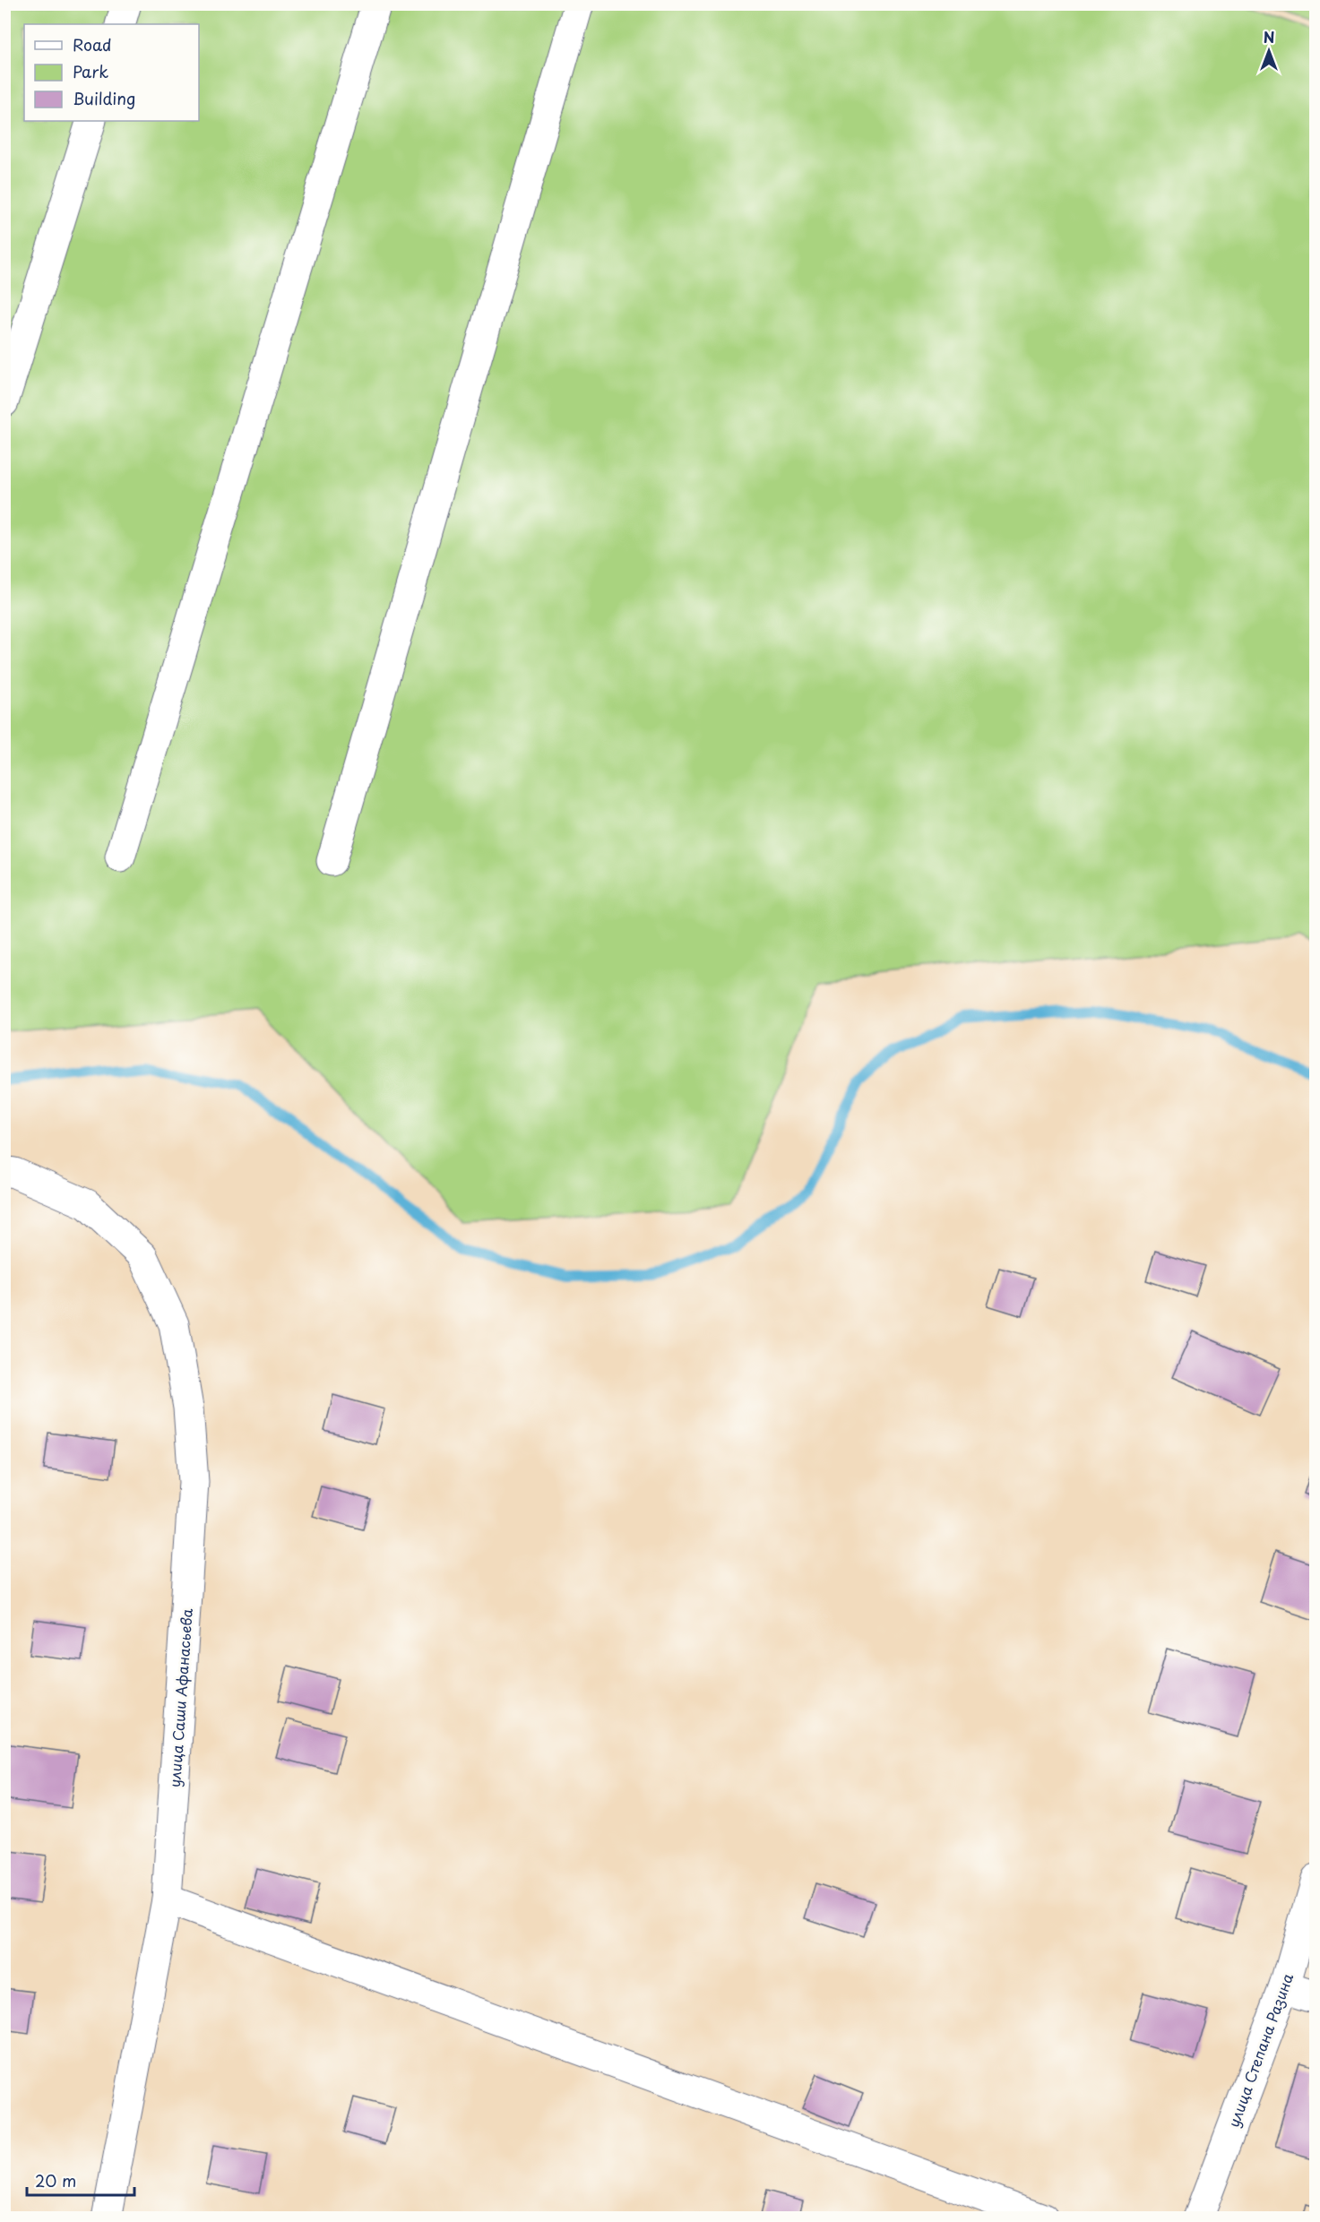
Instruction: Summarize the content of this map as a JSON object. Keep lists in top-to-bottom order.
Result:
{
  "streets": {
    "street": ["улица Саши Афанасьева", "улица Степана Разина"]
  },
  "legend": ["Road", "Park", "Building"],
  "scale_bar": "20 m",
  "north": "top"
}
